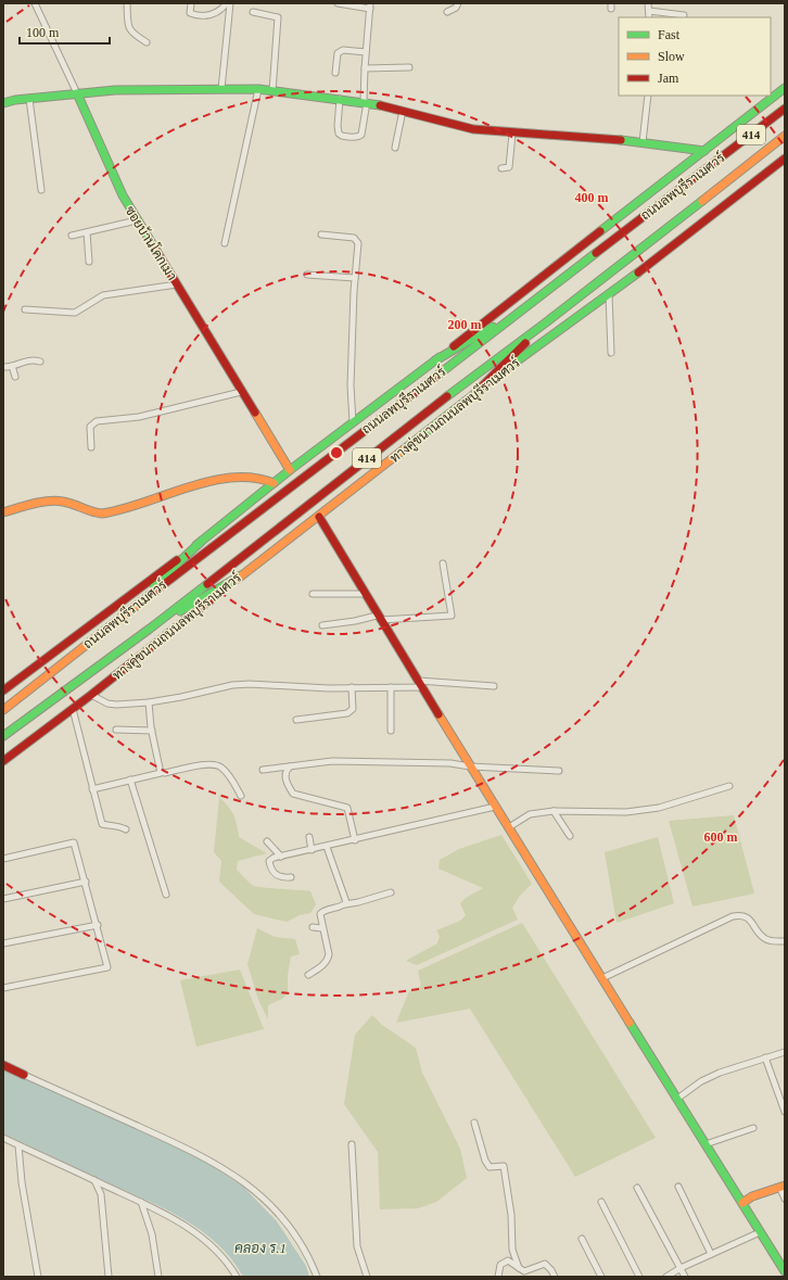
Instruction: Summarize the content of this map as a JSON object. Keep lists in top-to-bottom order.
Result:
{
  "streets": {
    "main road": [
      "414",
      "ถนนลพบุรีราเมศวร์",
      "ซอยบ้านโคกเมา",
      "ทางคู่ขนานถนนลพบุรีราเมศวร์"
    ]
  },
  "crossings": [
    ["414", "ซอยบ้านโคกเมา"]
  ],
  "water": ["คลอง ร.1"],
  "legend": ["Fast", "Slow", "Jam"],
  "scale_bar": "100 m",
  "rings": ["400 m", "200 m", "600 m"]
}
